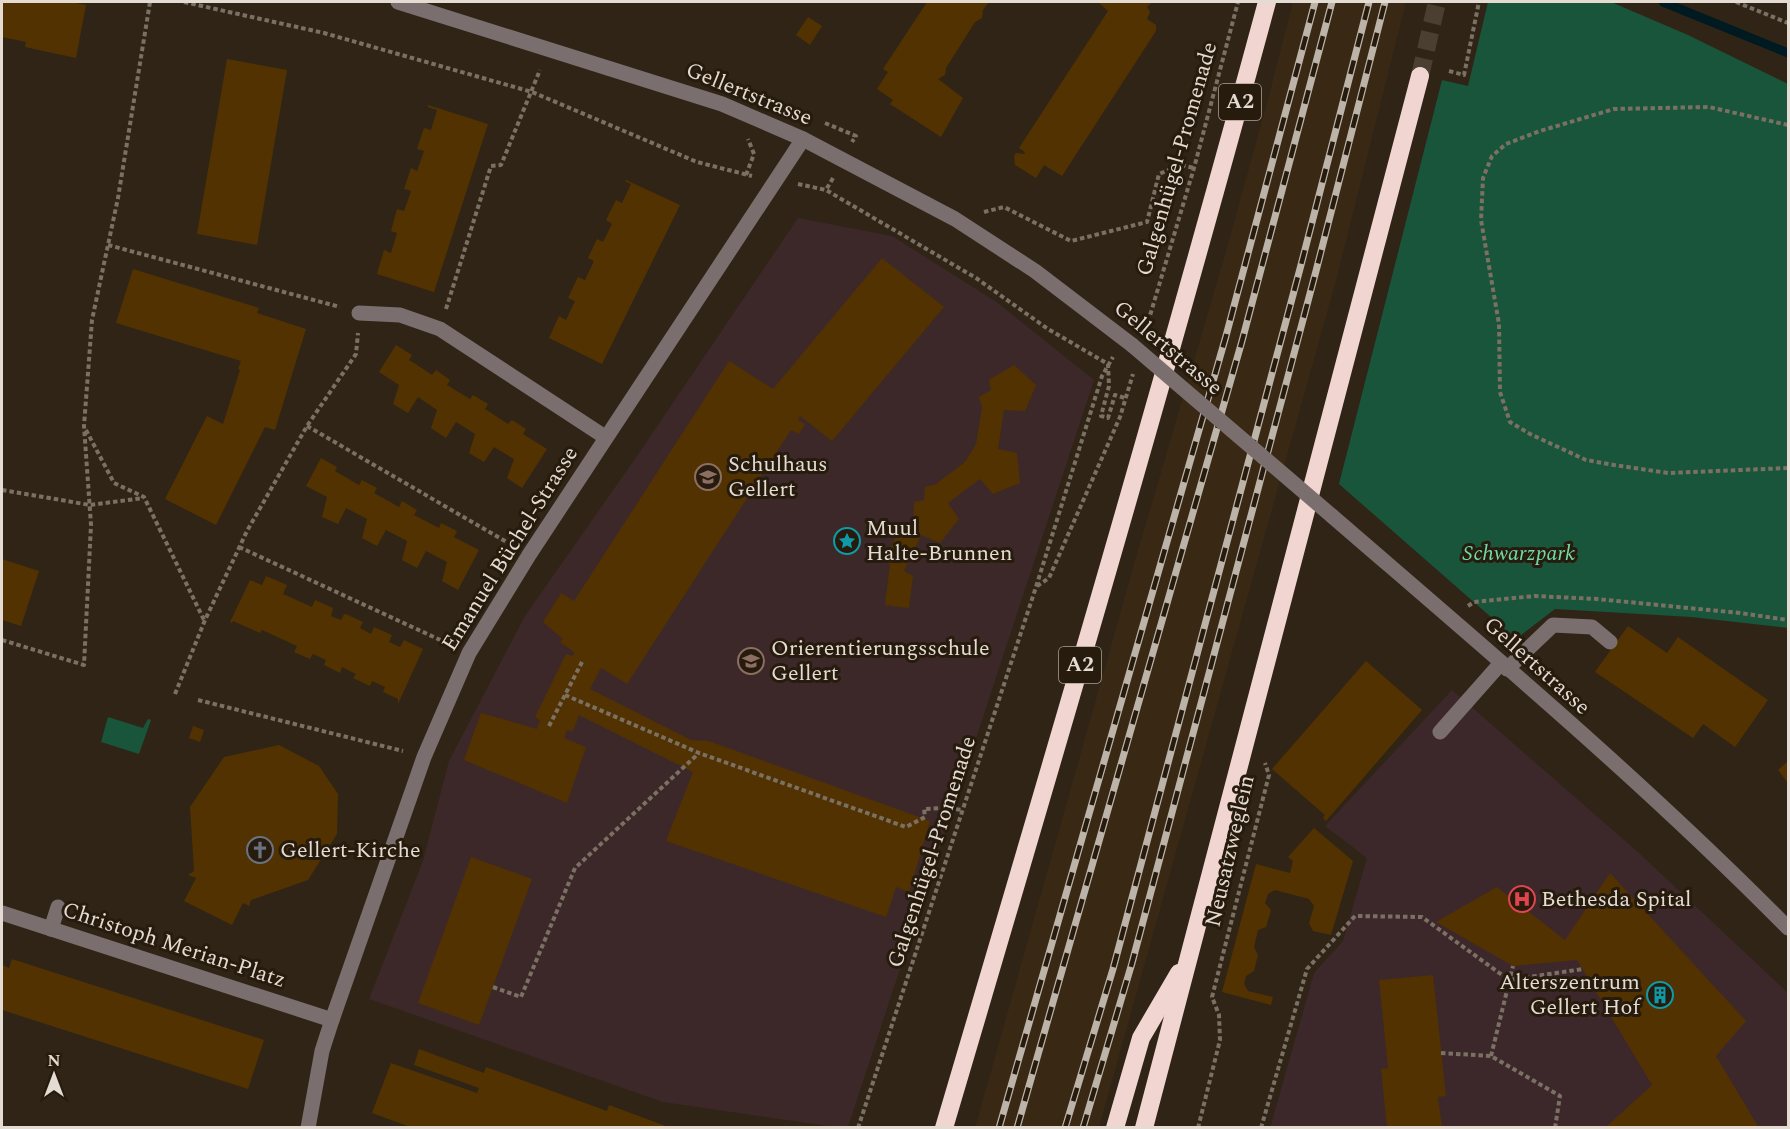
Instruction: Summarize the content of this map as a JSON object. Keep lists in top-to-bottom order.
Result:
{
  "streets": {
    "highway": ["A2"],
    "street": ["Gellertstrasse", "Emanuel Büchel-Strasse", "Christoph Merian-Platz"],
    "path": ["Galgenhügel-Promenade", "Neusatzweglein"]
  },
  "crossings": [
    ["Gellertstrasse", "Galgenhügel-Promenade"],
    ["Gellertstrasse", "Emanuel Büchel-Strasse"],
    ["Emanuel Büchel-Strasse", "Christoph Merian-Platz"]
  ],
  "parks": ["Schwarzpark"],
  "places": {
    "school or university": ["Schulhaus Gellert", "Orierentierungsschule Gellert"],
    "place": ["Muul Halte-Brunnen"],
    "church": ["Gellert-Kirche"],
    "hospital": ["Bethesda Spital"],
    "building": ["Alterszentrum Gellert Hof"]
  },
  "north": "top"
}
